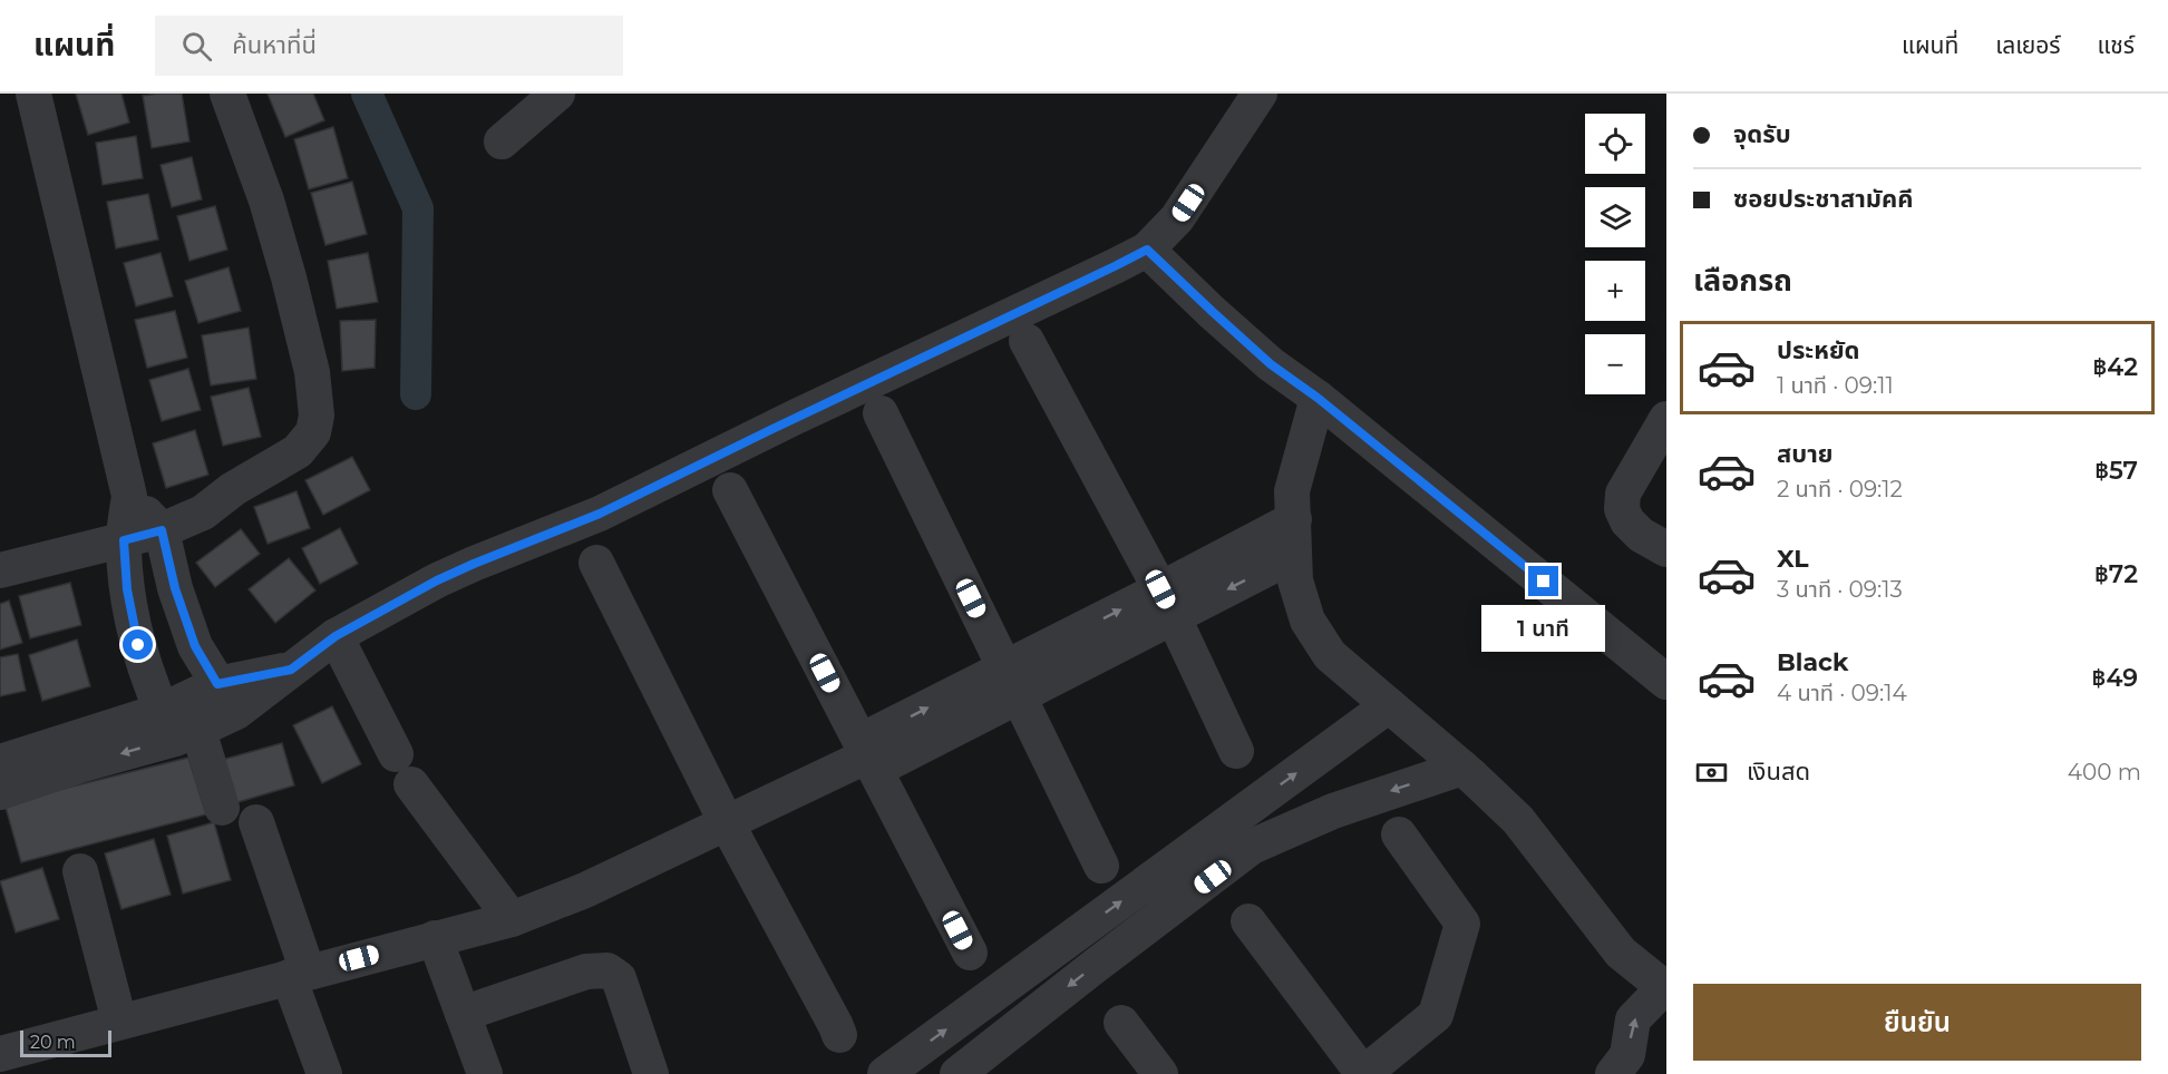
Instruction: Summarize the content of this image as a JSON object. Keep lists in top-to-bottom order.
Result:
{
  "scale_bar": "20 m",
  "page": {
    "header": "แผนที่",
    "search": "ค้นหาที่นี่",
    "nav": ["แผนที่", "เลเยอร์", "แชร์"],
    "banner": ["จุดรับ", "ซอยประชาสามัคคี"],
    "map_buttons": ["+", "−"],
    "heading": "เลือกรถ",
    "list": [
      {
        "name": "ประหยัด",
        "note": "1 นาที · 09:11",
        "value": "฿42"
      },
      {
        "name": "สบาย",
        "note": "2 นาที · 09:12",
        "value": "฿57"
      },
      {
        "name": "XL",
        "note": "3 นาที · 09:13",
        "value": "฿72"
      },
      {
        "name": "Black",
        "note": "4 นาที · 09:14",
        "value": "฿49"
      }
    ],
    "bubble": "1 นาที",
    "pay": ["เงินสด", "400 m"],
    "buttons": "ยืนยัน",
    "scale": "20 m"
  }
}
